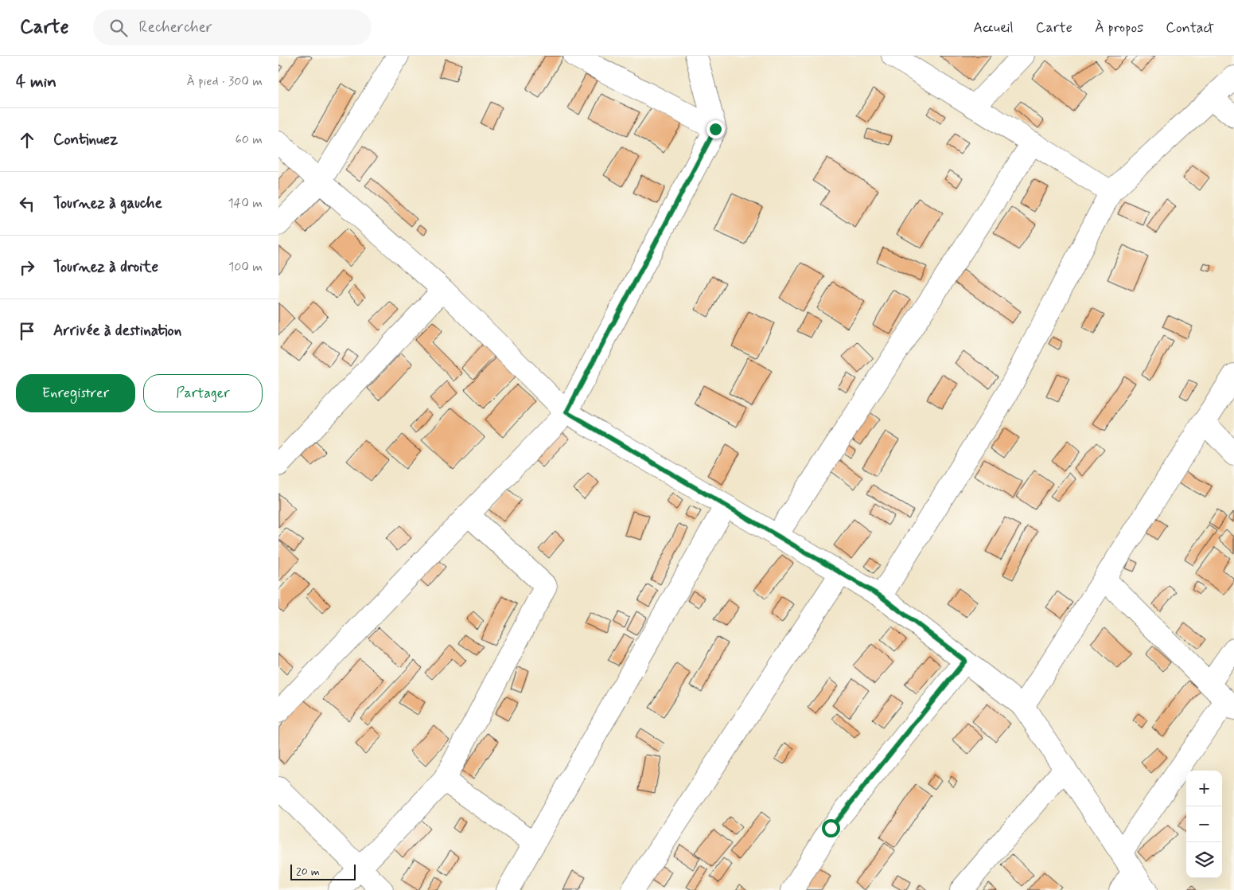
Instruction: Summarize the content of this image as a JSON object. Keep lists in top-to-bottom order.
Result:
{
  "scale_bar": "20 m",
  "page": {
    "header": "Carte",
    "search": "Rechercher",
    "nav": [
      "Accueil",
      "Carte",
      "À propos",
      "Contact"
    ],
    "heading": ["4 min", "À pied · 300 m"],
    "list": [
      ["Continuez", "60 m"],
      ["Tournez à gauche", "140 m"],
      ["Tournez à droite", "100 m"],
      "Arrivée à destination"
    ],
    "buttons": ["Enregistrer", "Partager"],
    "map_buttons": ["+", "−"],
    "scale": "20 m"
  }
}
